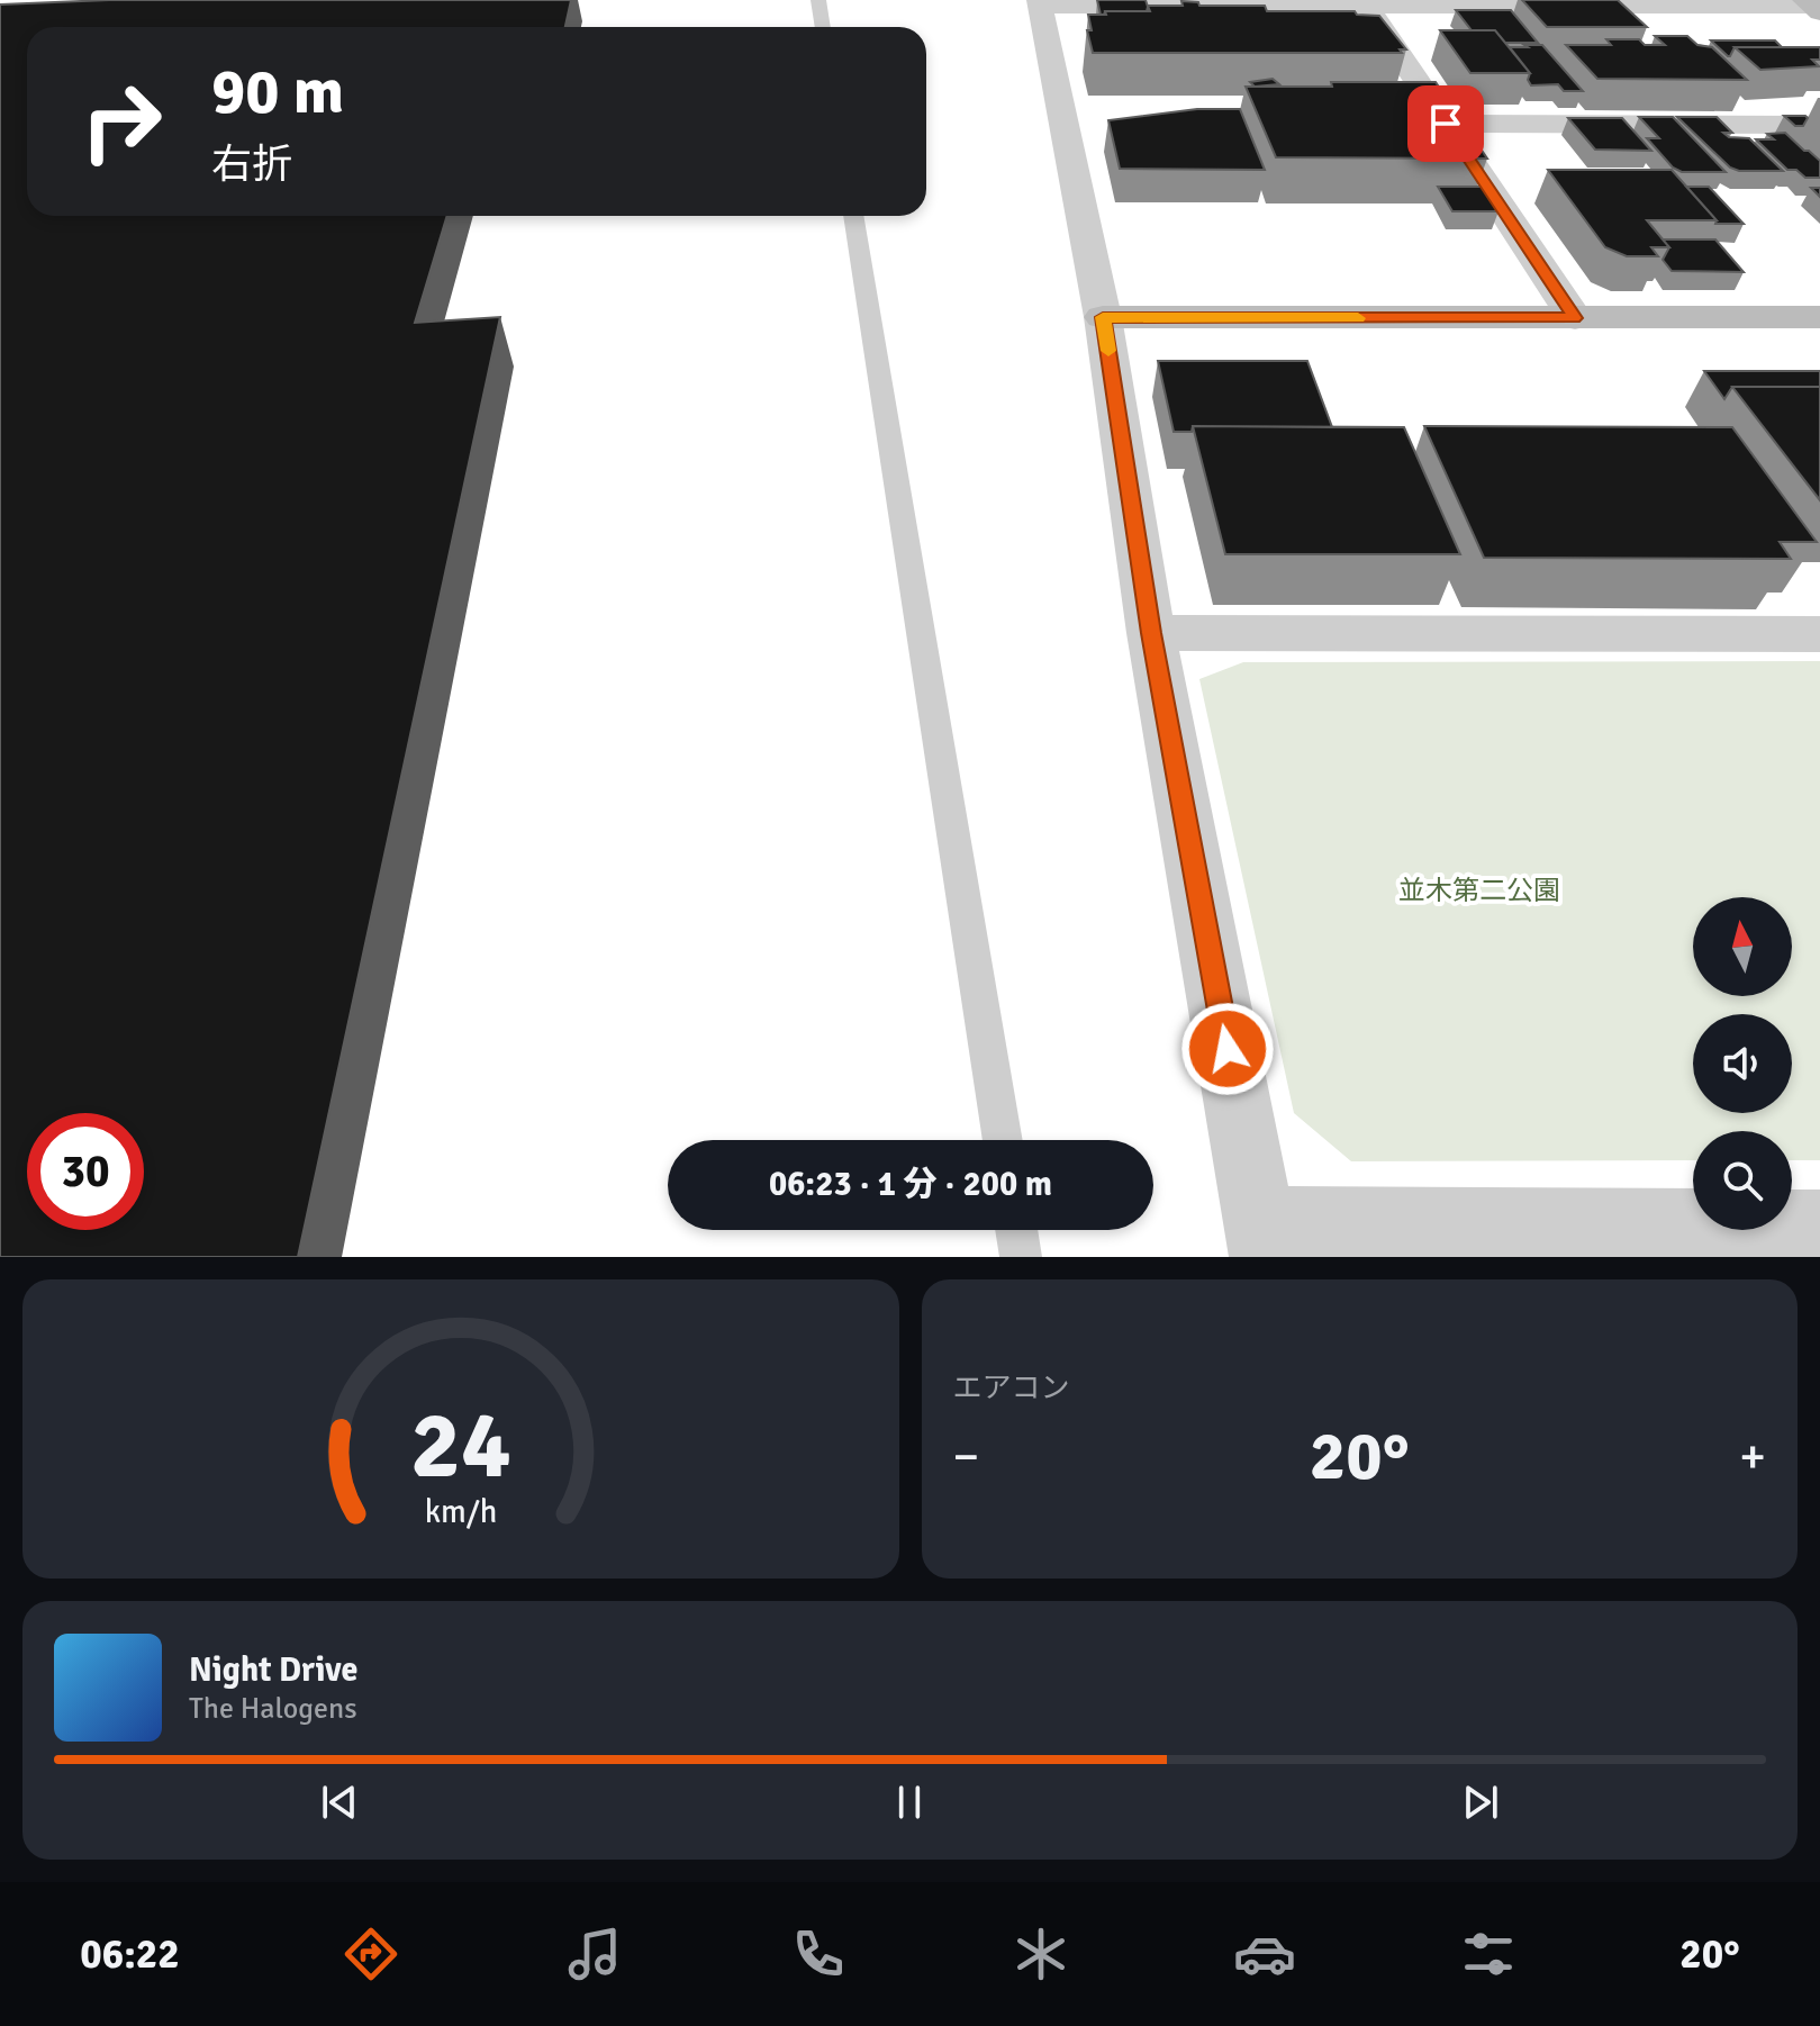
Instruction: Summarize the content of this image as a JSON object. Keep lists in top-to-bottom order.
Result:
{
  "parks": ["並木第二公園"],
  "north": "top",
  "page": {
    "turn": ["90 m", "右折"],
    "limit": "30",
    "trip": "06:23 · 1 分 · 200 m",
    "tile": "エアコン",
    "heat": ["−", "20°", "+"],
    "song": ["Night Drive", "The Halogens"],
    "tabs": ["06:22", "20°"],
    "gauge": ["24", "km/h"]
  }
}
